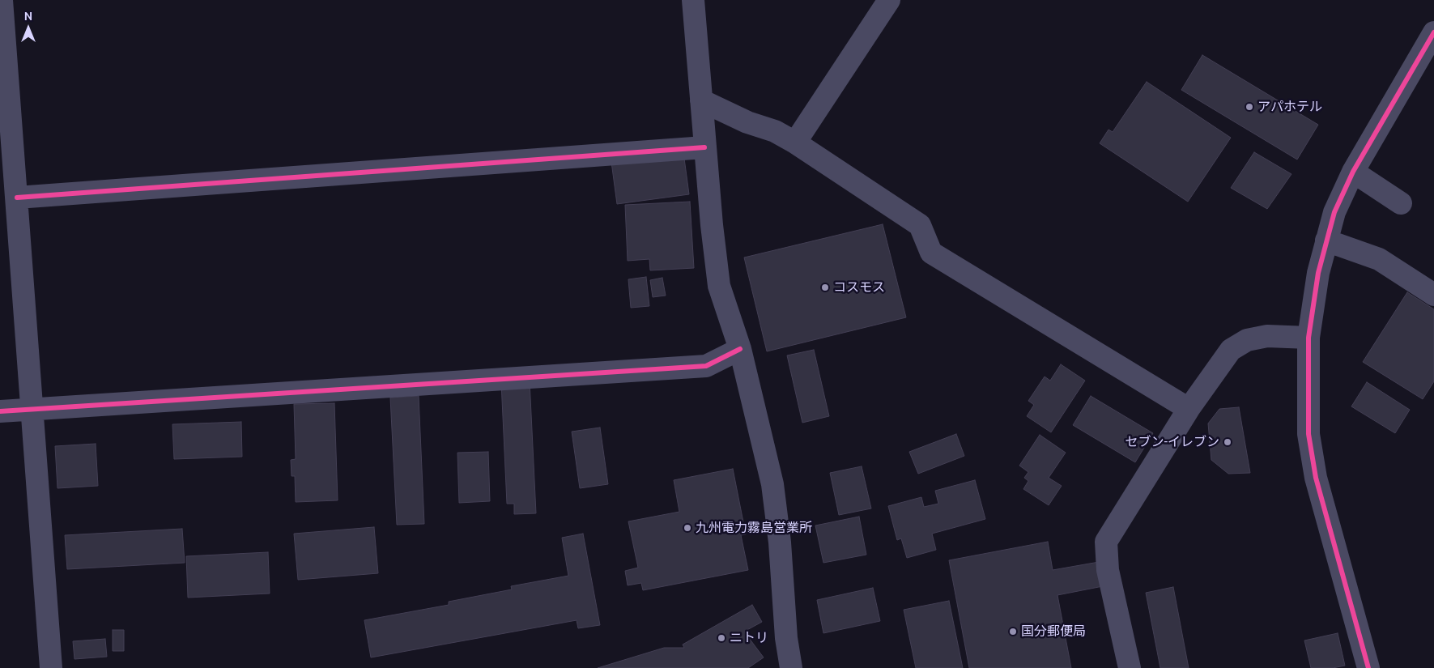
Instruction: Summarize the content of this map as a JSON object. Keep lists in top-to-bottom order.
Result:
{
  "places": [
    "アパホテル",
    "コスモス",
    "セブン-イレブン",
    "九州電力霧島営業所",
    "国分郵便局",
    "ニトリ"
  ],
  "north": "top"
}
